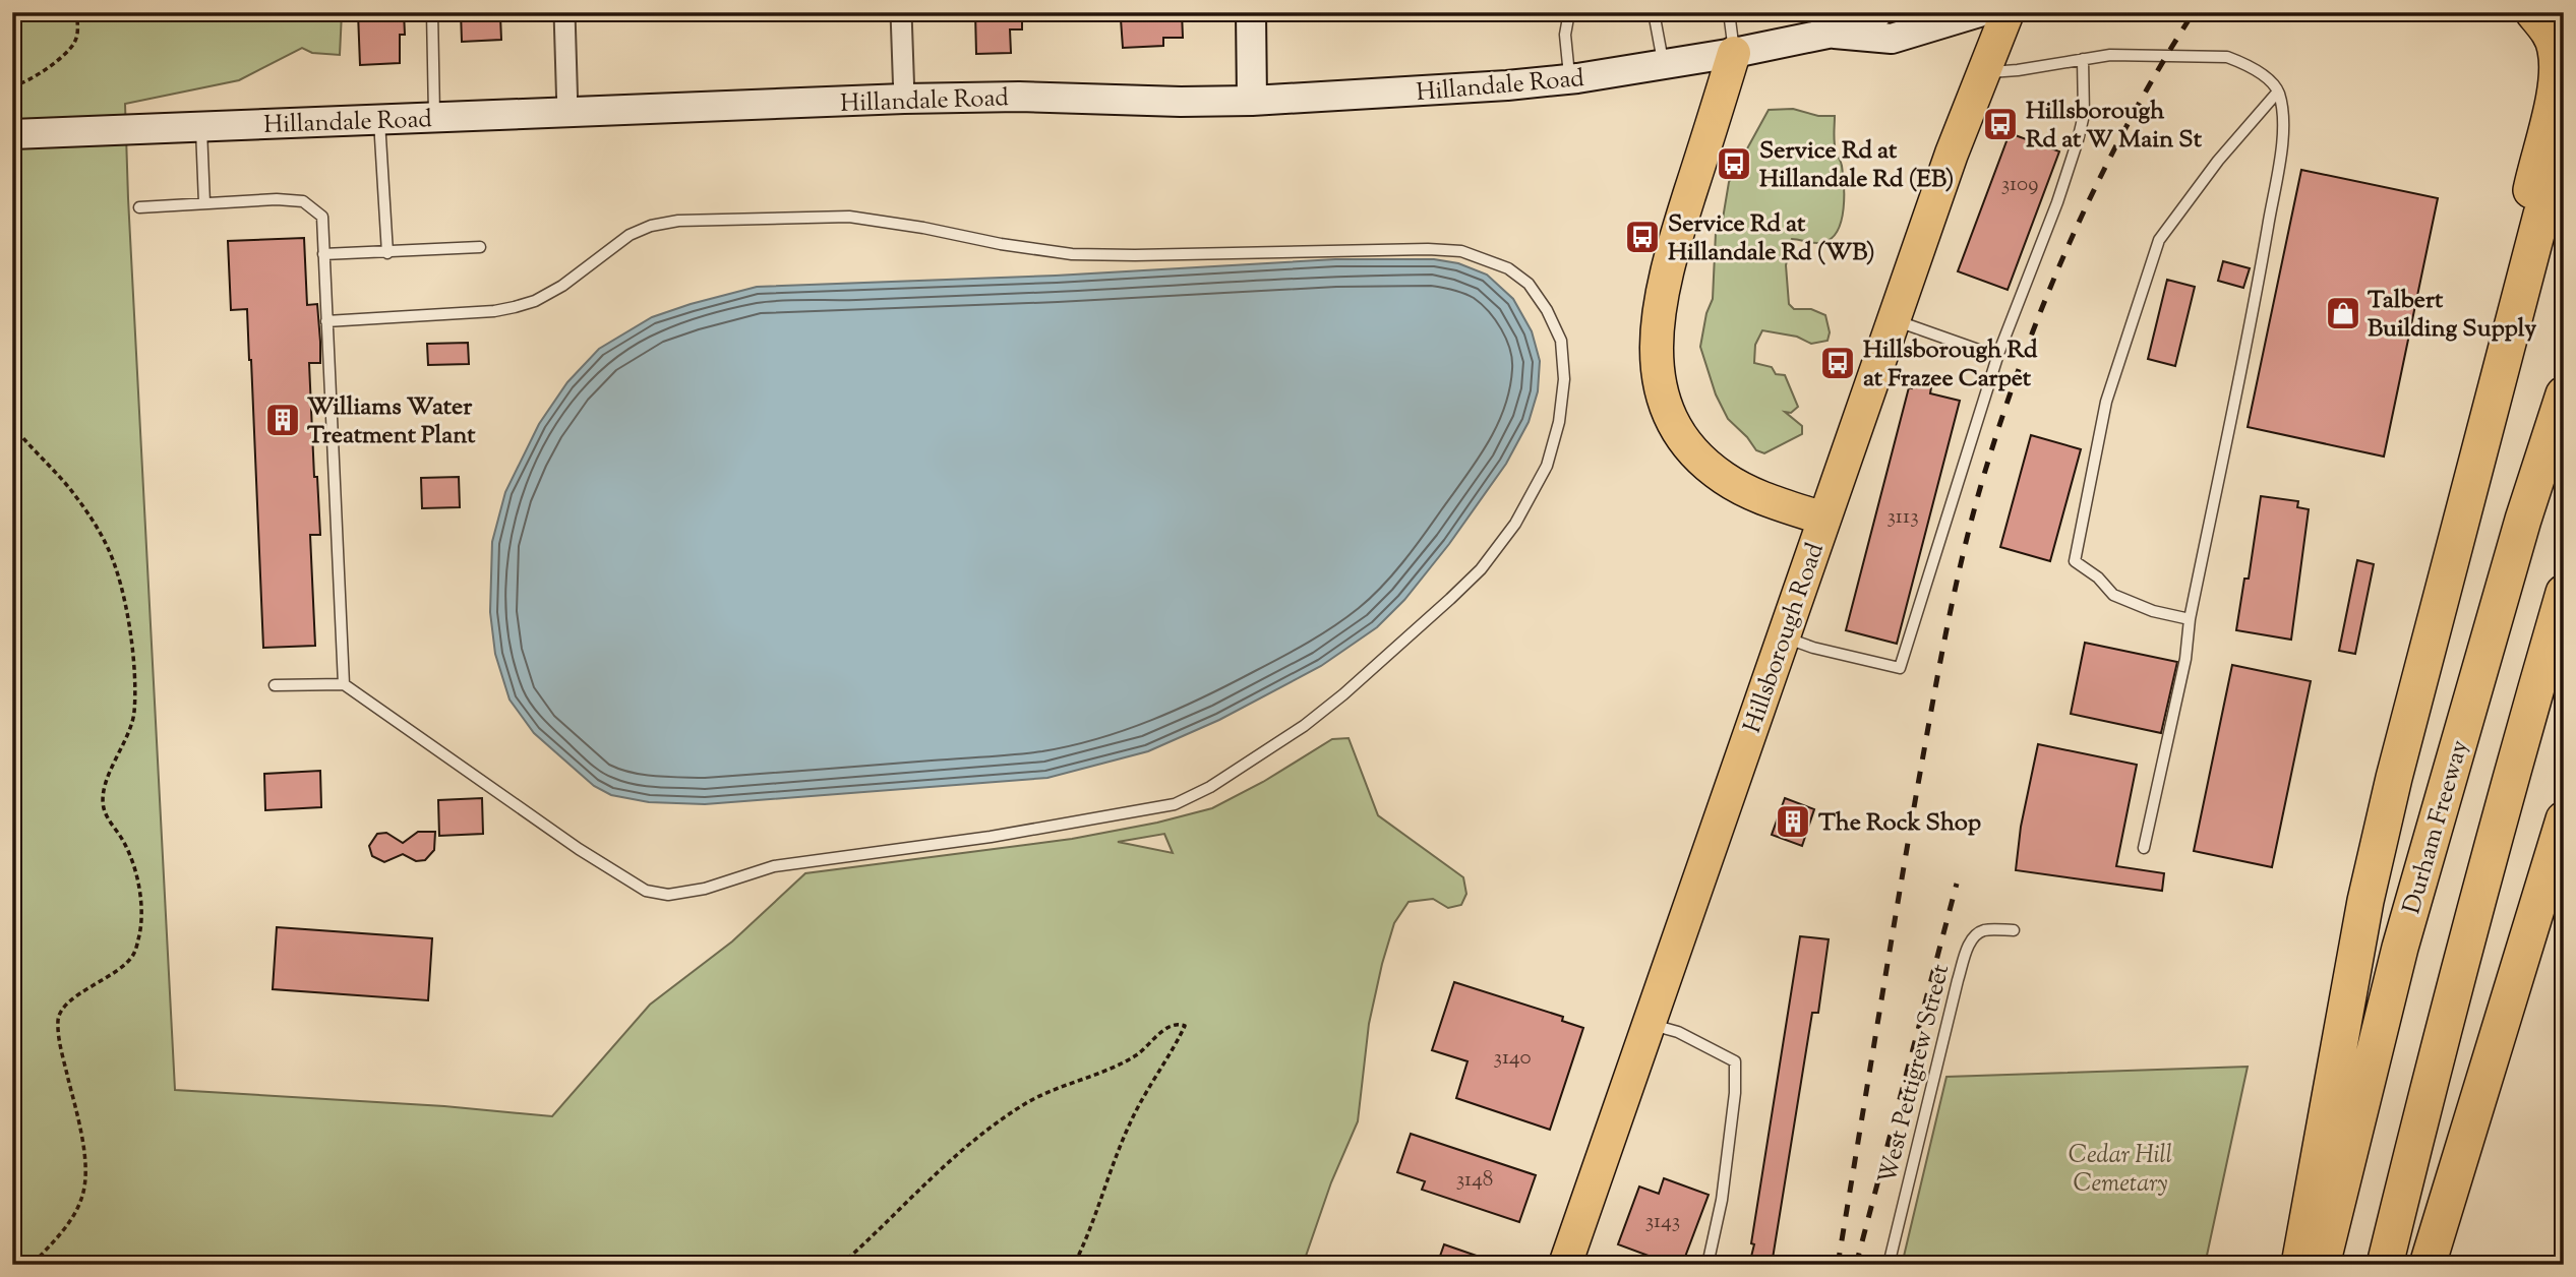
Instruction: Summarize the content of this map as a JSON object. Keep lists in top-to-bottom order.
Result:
{
  "streets": {
    "highway": ["Durham Freeway"],
    "main road": ["Hillandale Road", "Hillsborough Road"],
    "lane": ["West Pettigrew Street"]
  },
  "parks": ["Cedar Hill Cemetary"],
  "places": {
    "bus stop": [
      "Hillsborough Rd at W Main St",
      "Service Rd at Hillandale Rd (EB)",
      "Service Rd at Hillandale Rd (WB)",
      "Hillsborough Rd at Frazee Carpet"
    ],
    "shop": ["Talbert Building Supply"],
    "building": ["Williams Water Treatment Plant", "The Rock Shop"]
  },
  "house_numbers": [
    "3109",
    "3113",
    "3140",
    "3148",
    "3143"
  ]
}
